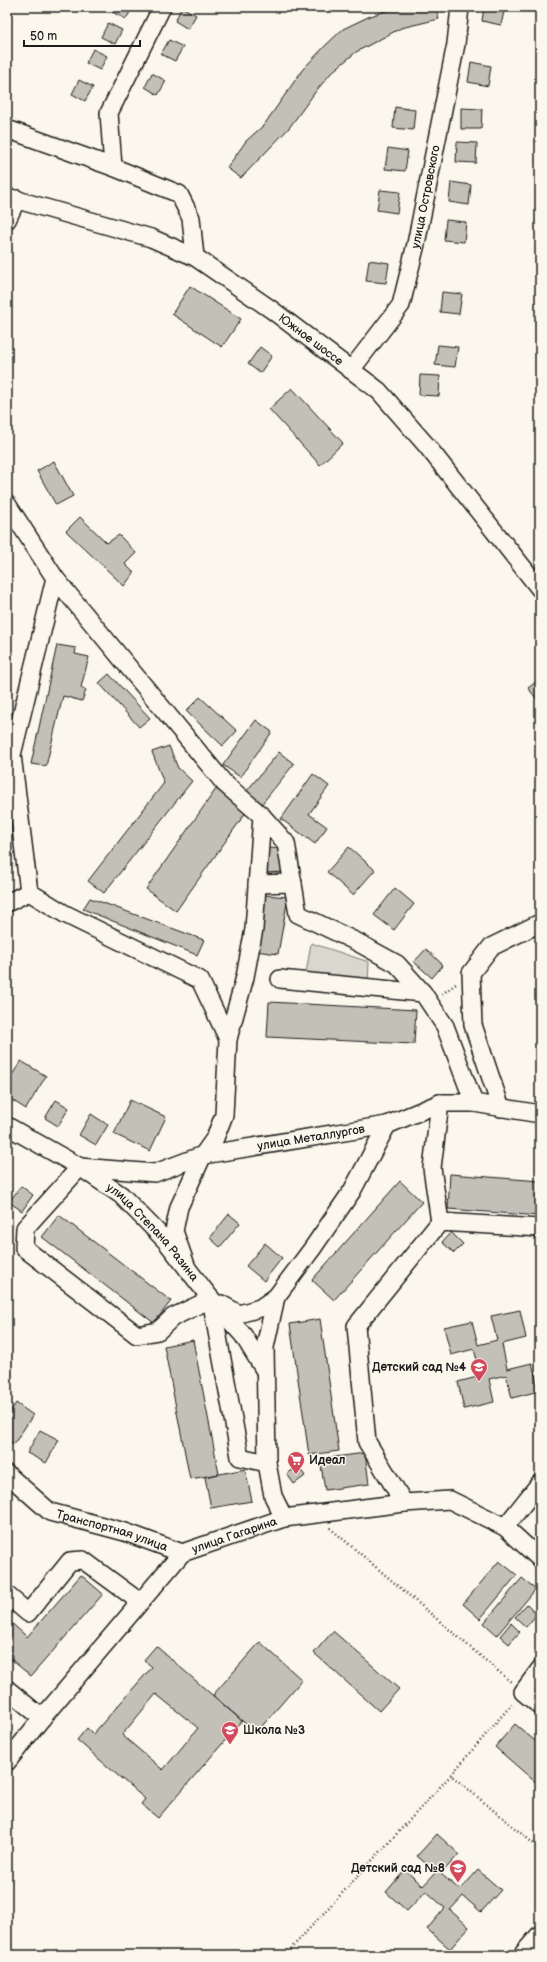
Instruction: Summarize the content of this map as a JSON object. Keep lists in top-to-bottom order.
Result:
{
  "streets": {
    "street": [
      "улица Островского",
      "Южное шоссе",
      "улица Металлургов",
      "улица Степана Разина",
      "Транспортная улица",
      "улица Гагарина"
    ]
  },
  "crossings": [
    ["улица Островского", "Южное шоссе"],
    ["улица Металлургов", "улица Степана Разина"],
    ["Транспортная улица", "улица Гагарина"]
  ],
  "places": {
    "school or university": ["Детский сад №4", "Школа №3", "Детский сад №8"],
    "supermarket": ["Идеал"]
  },
  "scale_bar": "50 m"
}
